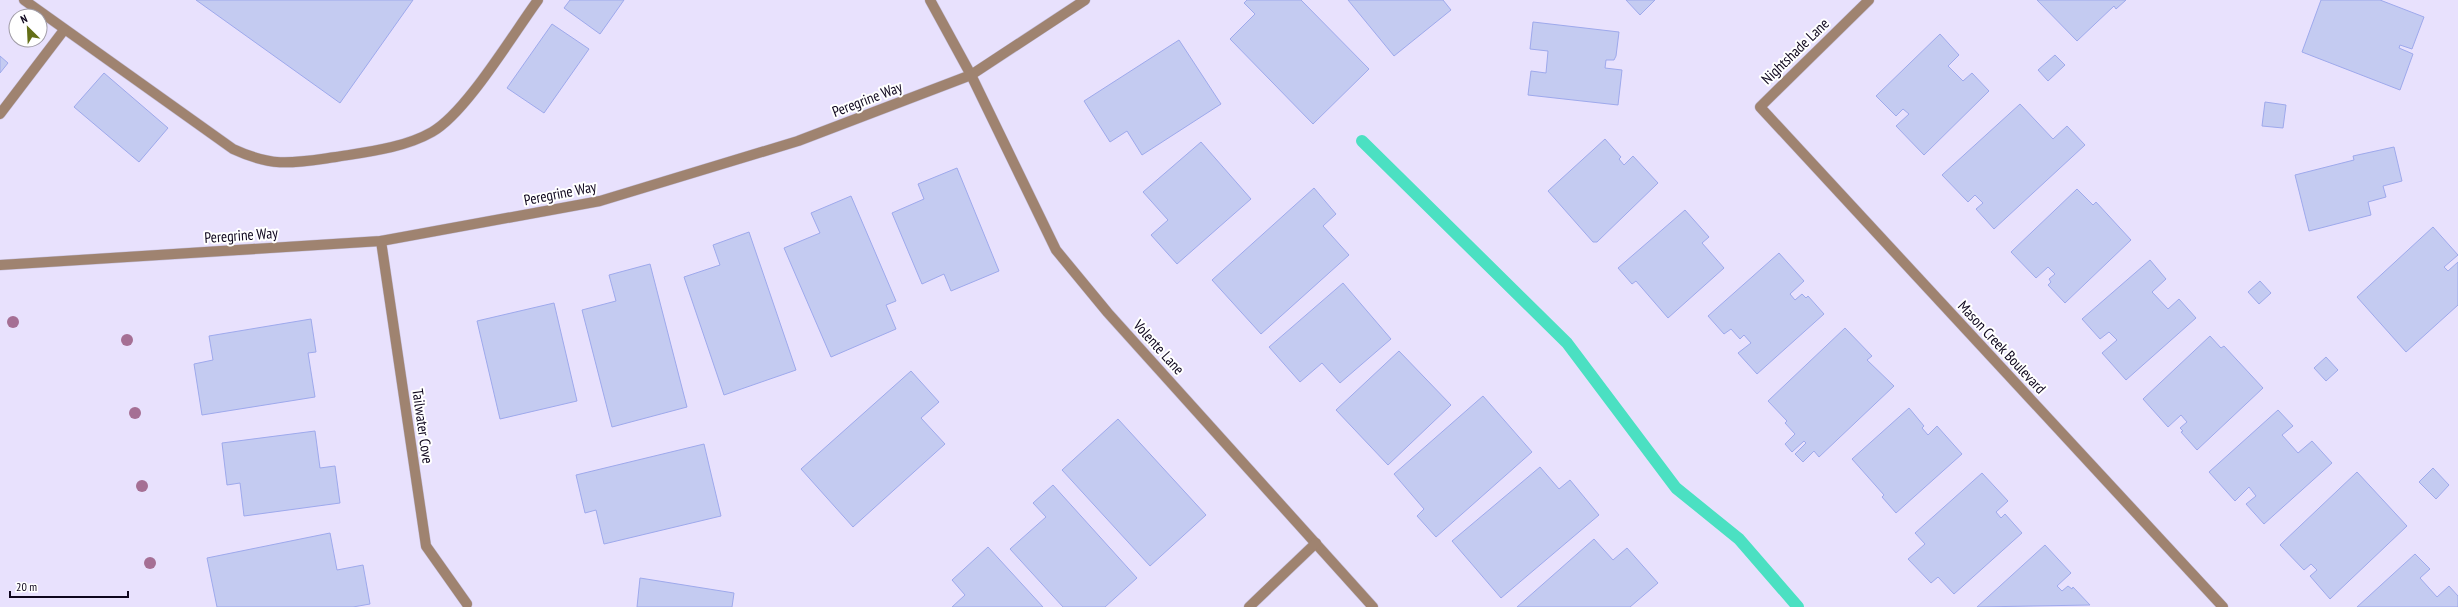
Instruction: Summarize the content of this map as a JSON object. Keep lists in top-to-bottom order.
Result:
{
  "streets": {
    "street": [
      "Nightshade Lane",
      "Peregrine Way",
      "Volente Lane",
      "Mason Creek Boulevard",
      "Tailwater Cove"
    ]
  },
  "crossings": [
    ["Nightshade Lane", "Mason Creek Boulevard"],
    ["Peregrine Way", "Volente Lane"],
    ["Peregrine Way", "Tailwater Cove"]
  ],
  "scale_bar": "20 m",
  "north": "top left"
}
